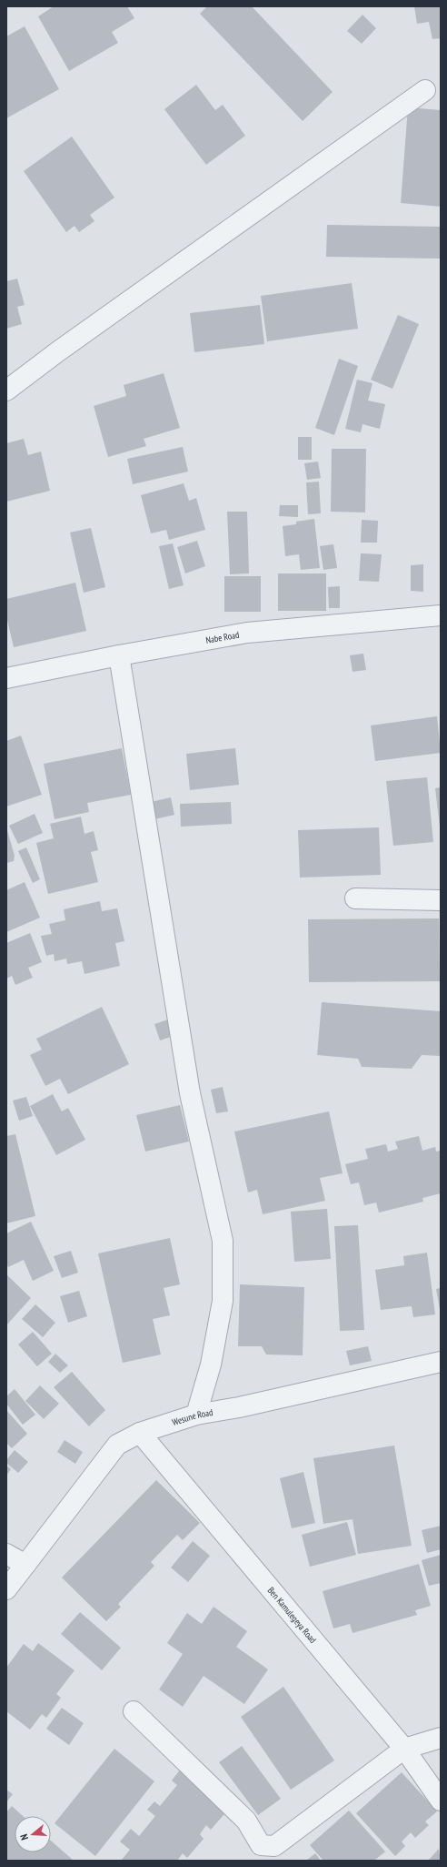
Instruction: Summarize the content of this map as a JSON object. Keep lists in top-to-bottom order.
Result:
{
  "streets": {
    "street": ["Nabe Road", "Wesune Road", "Ben Kamulegeya Road"]
  },
  "crossings": [
    ["Wesune Road", "Ben Kamulegeya Road"]
  ],
  "north": "left"
}
